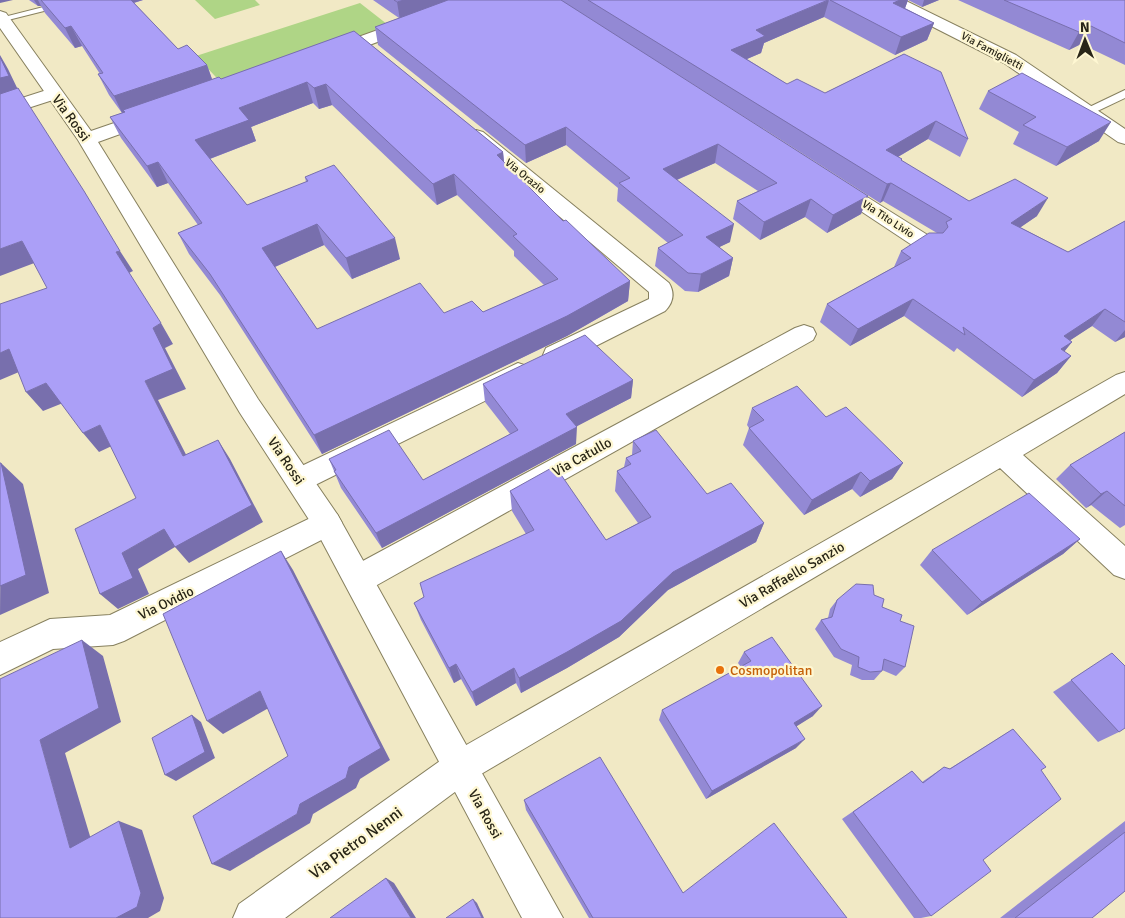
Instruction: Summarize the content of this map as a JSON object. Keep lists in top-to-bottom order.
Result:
{
  "streets": {
    "street": [
      "Via Famiglietti",
      "Via Rossi",
      "Via Orazio",
      "Via Tito Livio",
      "Via Catullo",
      "Via Raffaello Sanzio",
      "Via Ovidio",
      "Via Pietro Nenni"
    ]
  },
  "crossings": [
    ["Via Rossi", "Via Orazio"],
    ["Via Rossi", "Via Catullo"],
    ["Via Rossi", "Via Raffaello Sanzio"],
    ["Via Rossi", "Via Ovidio"],
    ["Via Rossi", "Via Pietro Nenni"],
    ["Via Raffaello Sanzio", "Via Pietro Nenni"]
  ],
  "places": ["Cosmopolitan"],
  "north": "top"
}
